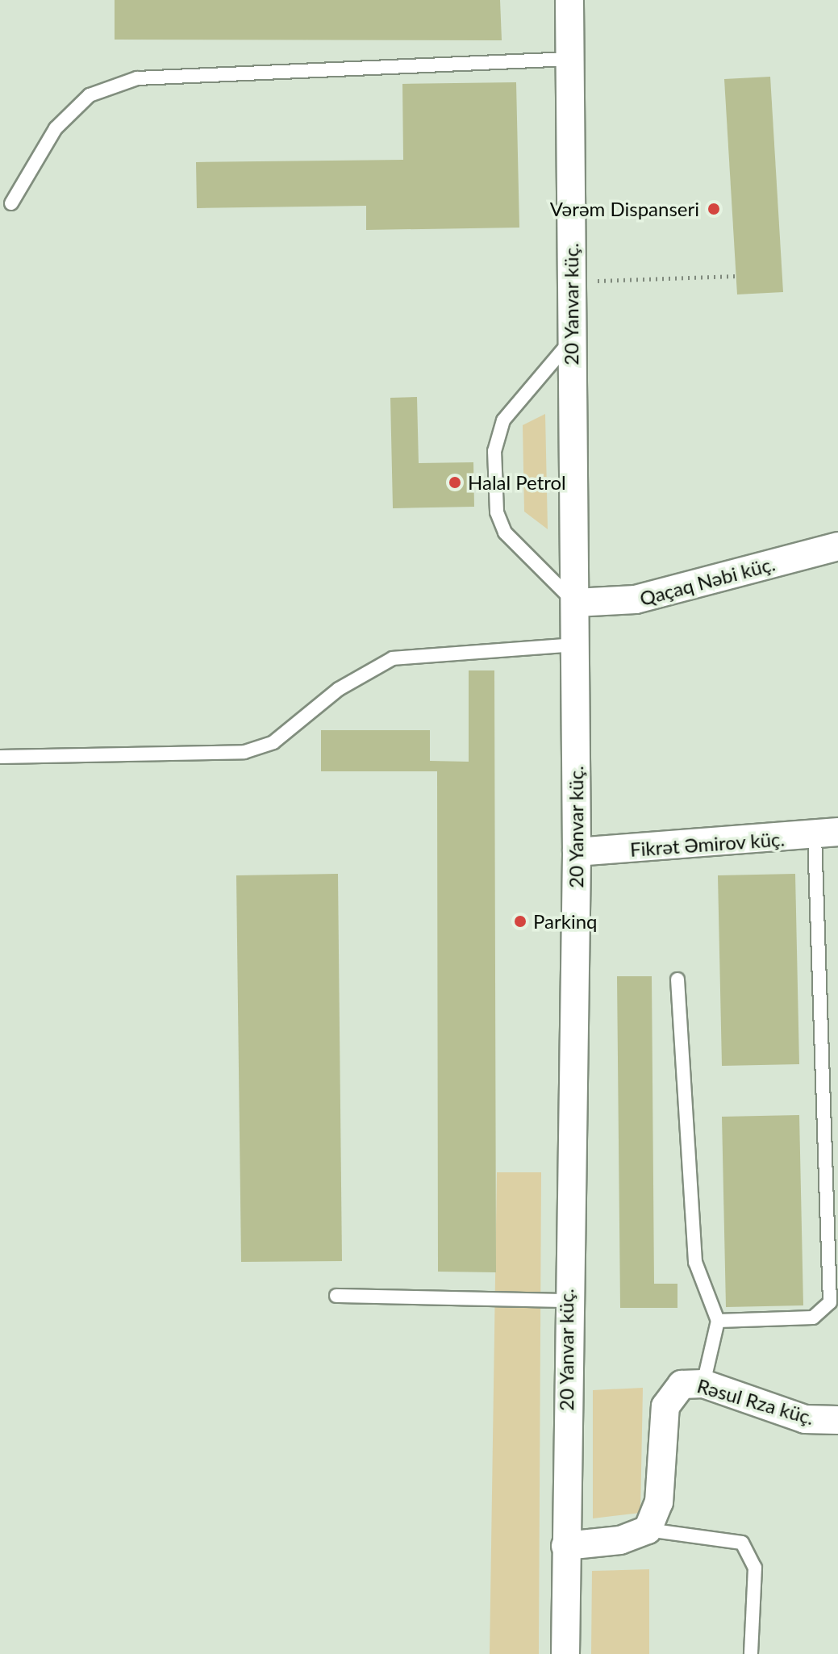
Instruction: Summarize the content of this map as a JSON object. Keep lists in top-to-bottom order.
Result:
{
  "streets": {
    "street": [
      "20 Yanvar küç.",
      "Qaçaq Nəbi küç.",
      "Fikrət Əmirov küç.",
      "Rəsul Rza küç."
    ]
  },
  "crossings": [
    ["20 Yanvar küç.", "Qaçaq Nəbi küç."],
    ["20 Yanvar küç.", "Fikrət Əmirov küç."]
  ],
  "places": ["Vərəm Dispanseri", "Halal Petrol", "Parkinq"]
}
